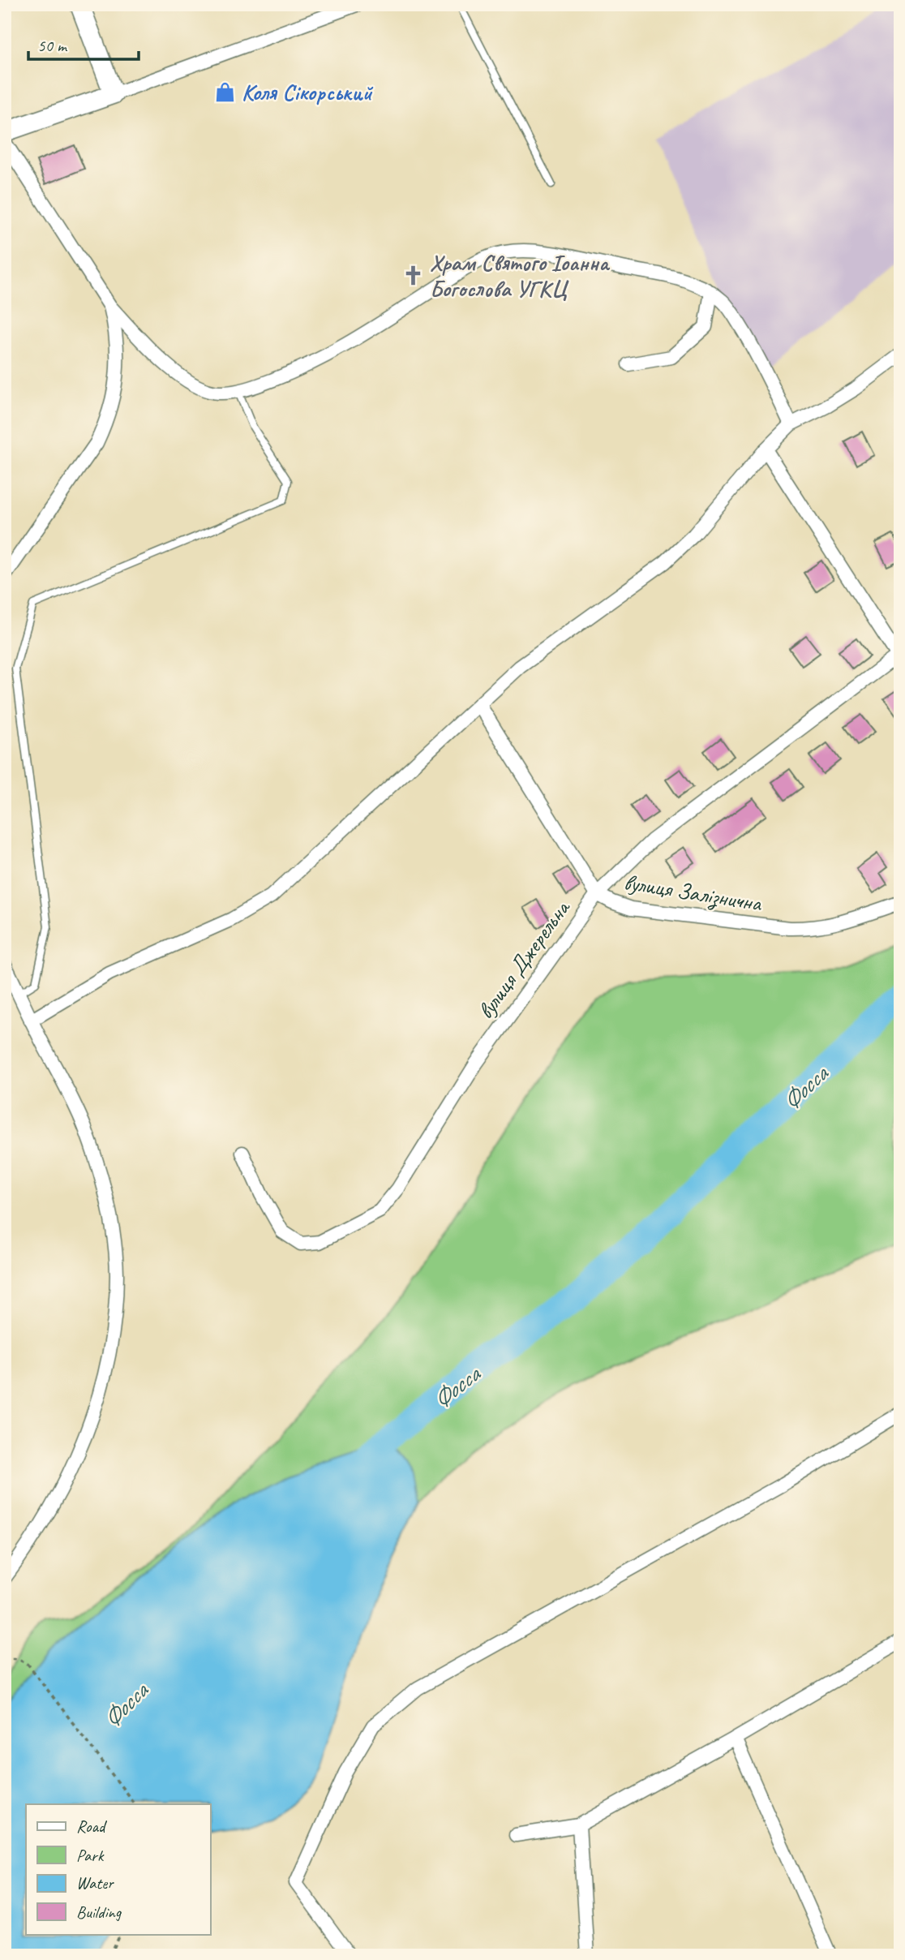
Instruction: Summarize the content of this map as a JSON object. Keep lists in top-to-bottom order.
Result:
{
  "streets": {
    "street": ["вулиця Залізнична", "вулиця Джерельна"]
  },
  "crossings": [
    ["вулиця Залізнична", "вулиця Джерельна"]
  ],
  "water": ["Фосса"],
  "places": {
    "shop": ["Коля Сікорський"],
    "church": ["Храм Святого Іоанна Богослова УГКЦ"]
  },
  "legend": [
    "Road",
    "Park",
    "Water",
    "Building"
  ],
  "scale_bar": "50 m"
}
